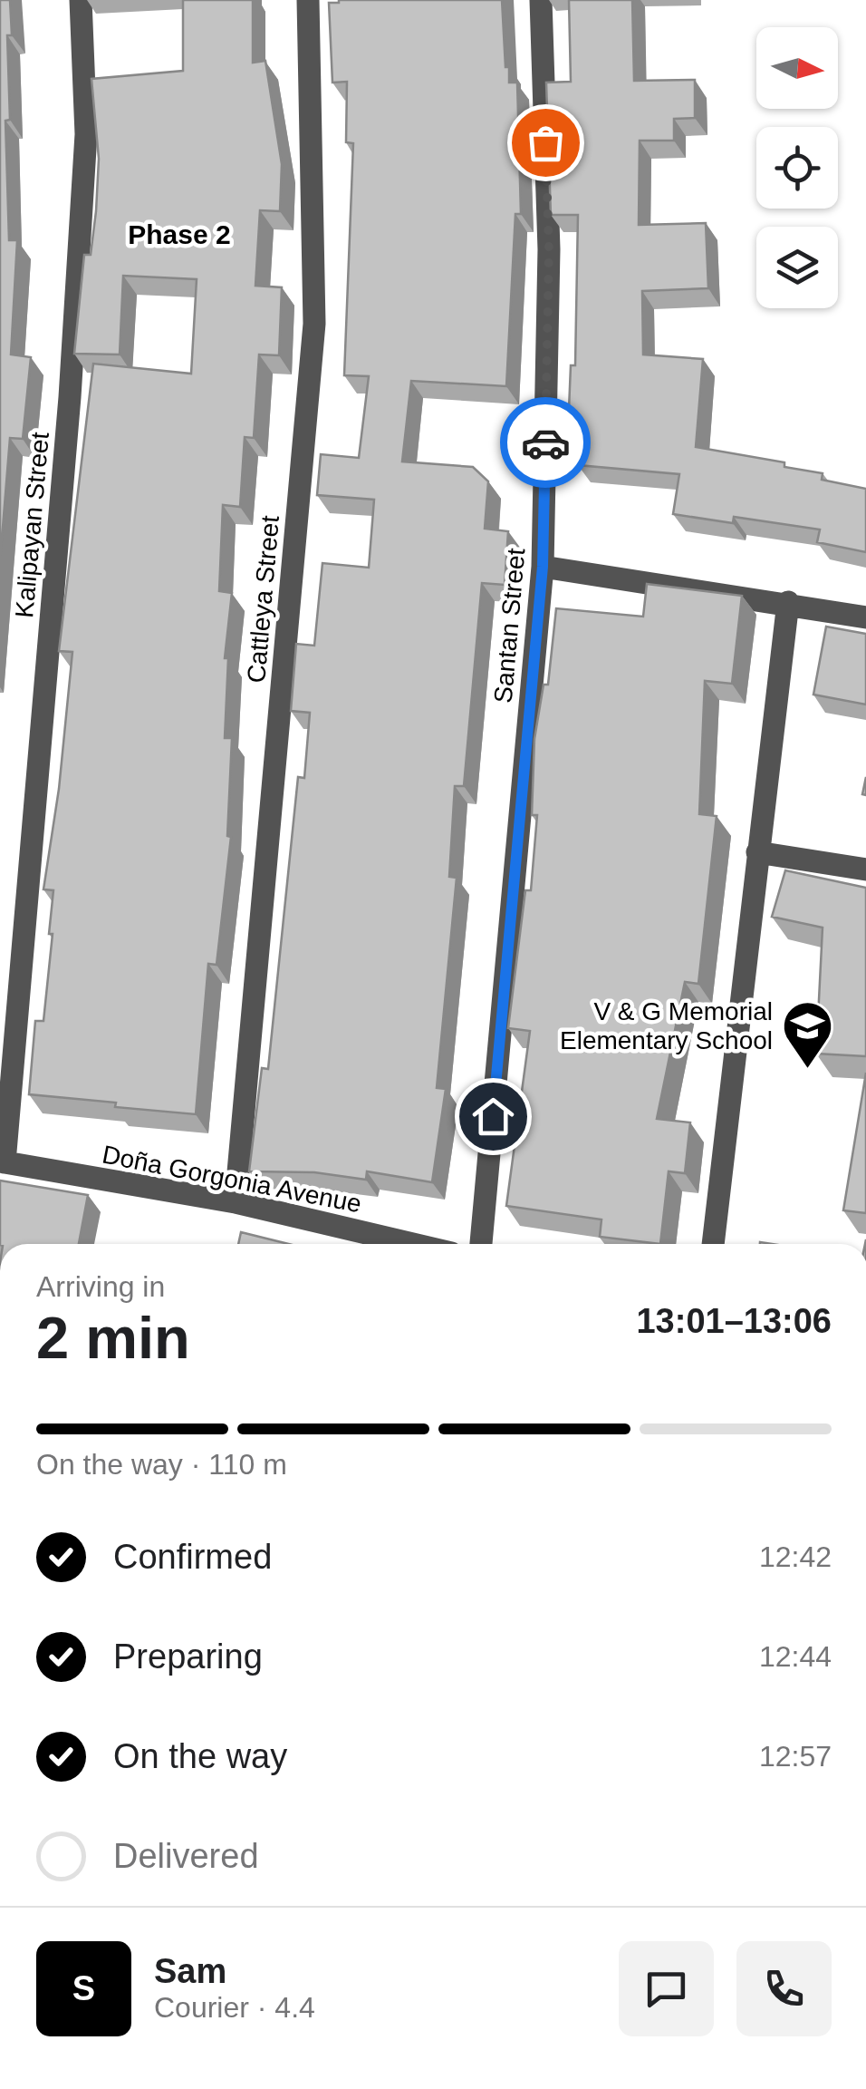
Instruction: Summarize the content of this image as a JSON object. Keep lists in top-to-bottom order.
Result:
{
  "streets": {
    "street": [
      "Kalipayan Street",
      "Cattleya Street",
      "Santan Street",
      "Doña Gorgonia Avenue"
    ]
  },
  "crossings": [
    ["Kalipayan Street", "Doña Gorgonia Avenue"],
    ["Cattleya Street", "Doña Gorgonia Avenue"]
  ],
  "districts": ["Phase 2"],
  "places": {
    "school or university": ["V & G Memorial Elementary School"]
  },
  "north": "right",
  "page": {
    "heading": ["2 min", "Arriving in", "13:01–13:06"],
    "panel": ["Sam", "Courier · 4.4"],
    "bar": "On the way · 110 m",
    "list": [
      ["Confirmed", "12:42"],
      ["Preparing", "12:44"],
      ["On the way", "12:57"],
      "Delivered"
    ],
    "round": "S"
  }
}
